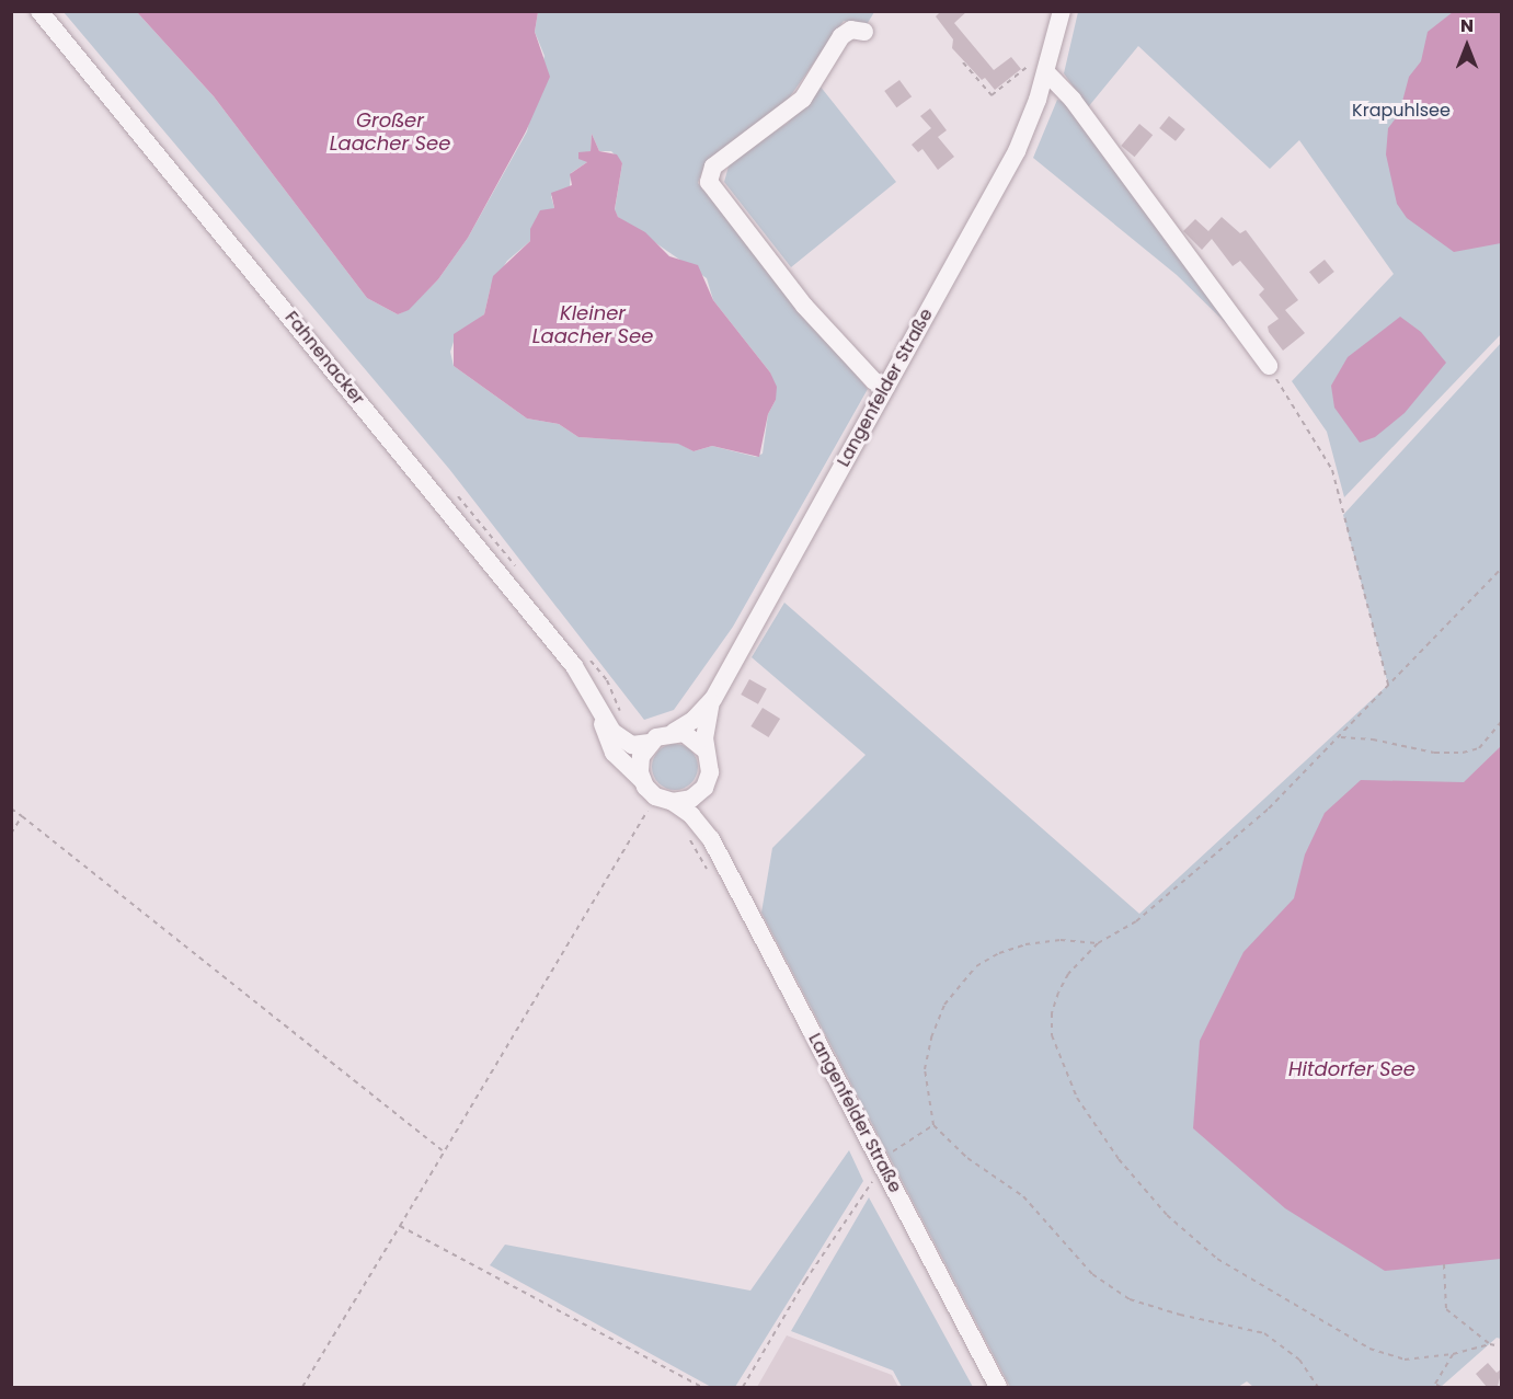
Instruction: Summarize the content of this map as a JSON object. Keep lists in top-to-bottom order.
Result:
{
  "streets": {
    "street": ["Fahnenacker", "Langenfelder Straße"]
  },
  "crossings": [
    ["Fahnenacker", "Langenfelder Straße"]
  ],
  "water": ["Großer Laacher See", "Kleiner Laacher See", "Hitdorfer See"],
  "parks": ["Krapuhlsee"],
  "north": "top"
}
